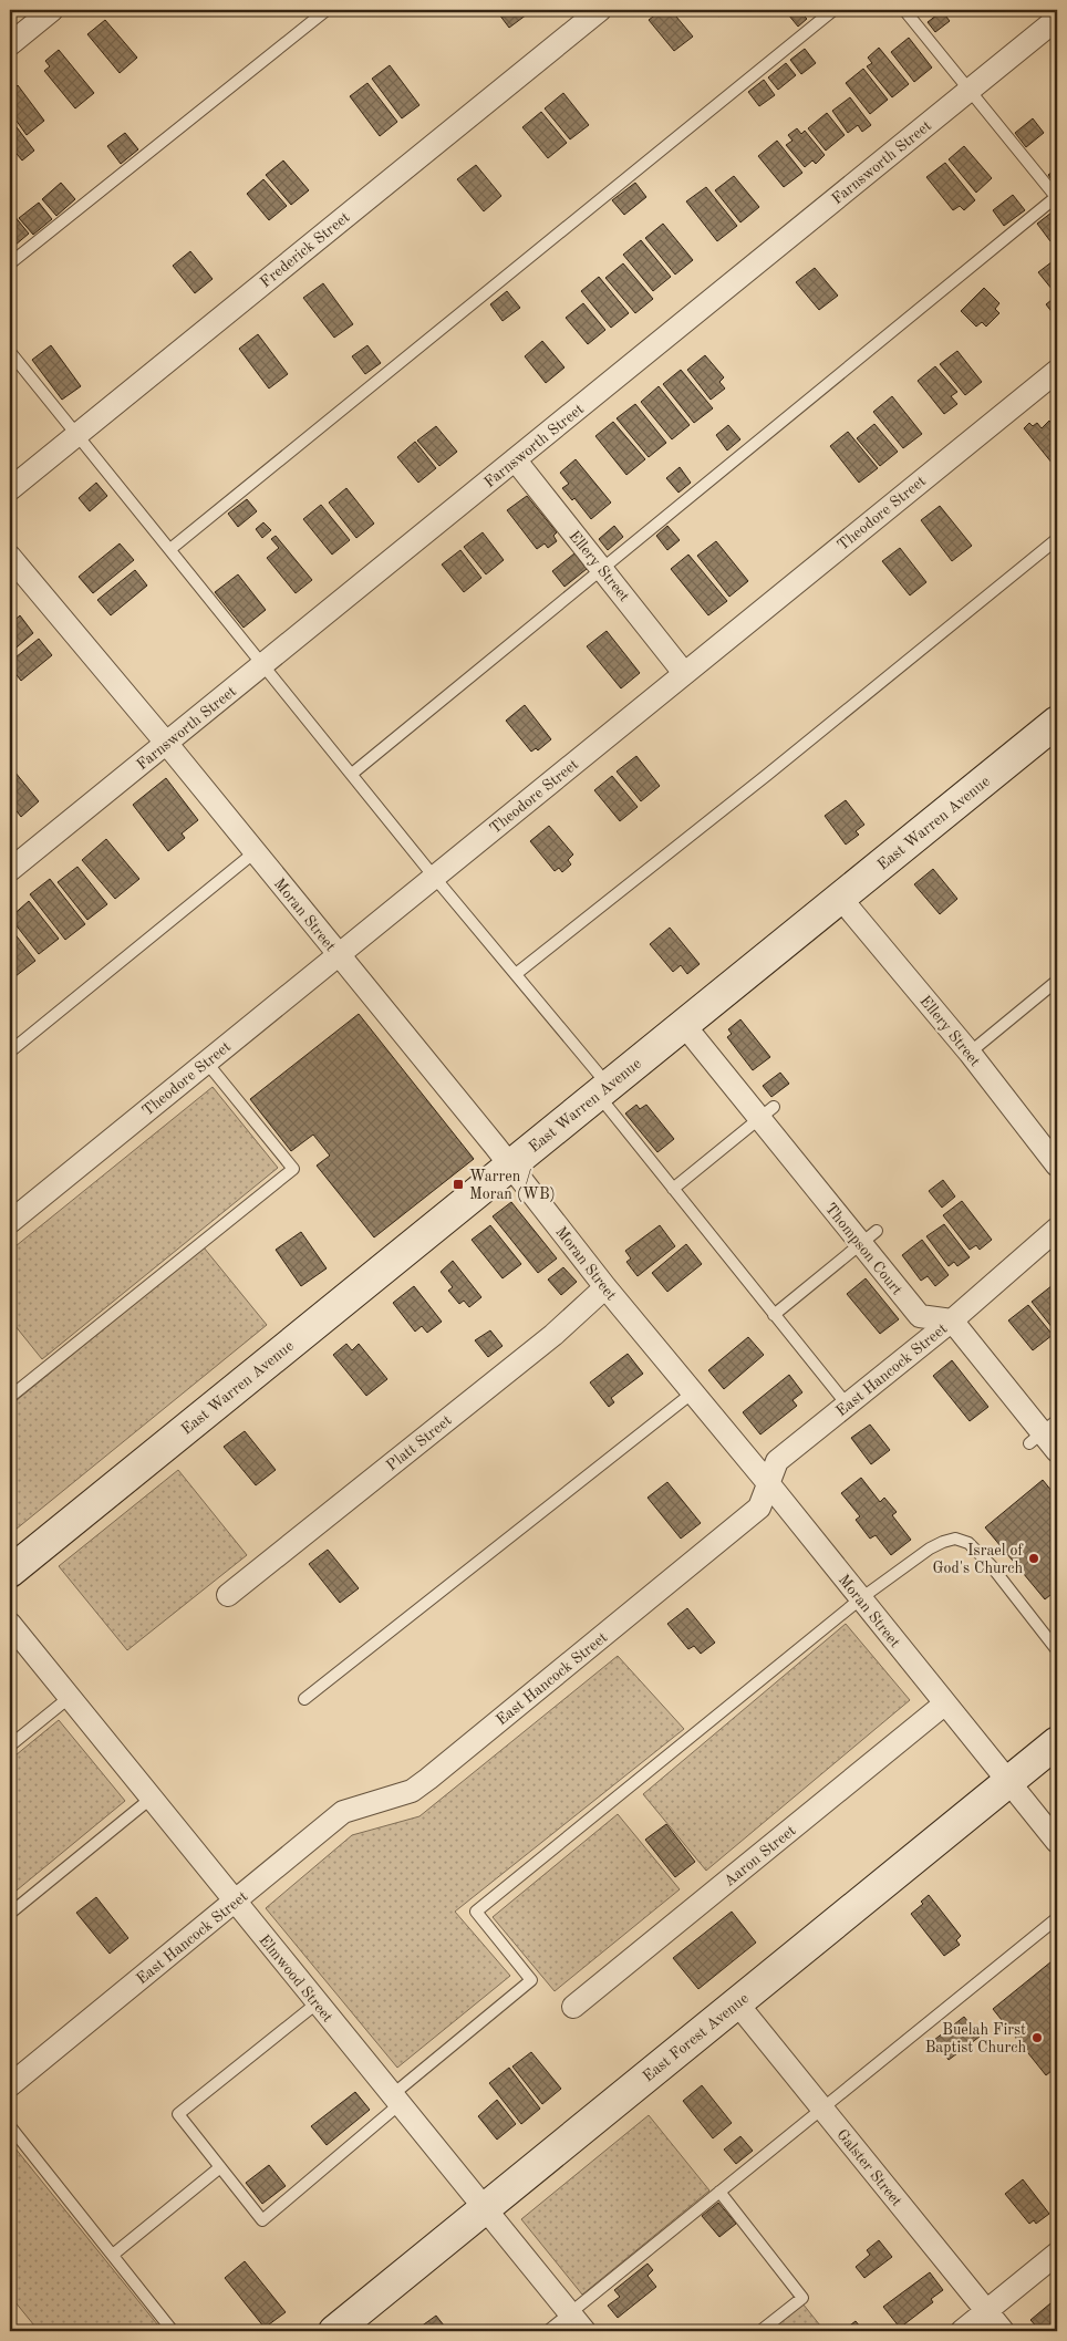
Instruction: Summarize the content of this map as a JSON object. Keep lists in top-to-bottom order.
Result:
{
  "streets": {
    "main road": ["East Warren Avenue", "East Forest Avenue"],
    "street": [
      "Farnsworth Street",
      "Frederick Street",
      "Theodore Street",
      "Ellery Street",
      "Moran Street",
      "Thompson Court",
      "East Hancock Street",
      "Platt Street",
      "Aaron Street",
      "Elmwood Street",
      "Galster Street"
    ]
  },
  "crossings": [
    ["Farnsworth Street", "Ellery Street"],
    ["Farnsworth Street", "Moran Street"],
    ["Theodore Street", "Ellery Street"],
    ["Theodore Street", "Moran Street"],
    ["Ellery Street", "East Warren Avenue"],
    ["East Warren Avenue", "Moran Street"],
    ["East Warren Avenue", "Thompson Court"],
    ["Moran Street", "East Hancock Street"],
    ["Moran Street", "Platt Street"],
    ["Moran Street", "Aaron Street"],
    ["Moran Street", "East Forest Avenue"],
    ["Thompson Court", "East Hancock Street"],
    ["East Hancock Street", "Elmwood Street"],
    ["Elmwood Street", "East Forest Avenue"],
    ["East Forest Avenue", "Galster Street"]
  ],
  "places": {
    "transit": ["Warren / Moran (WB)"],
    "other": ["Israel of God's Church", "Buelah First Baptist Church"]
  }
}
